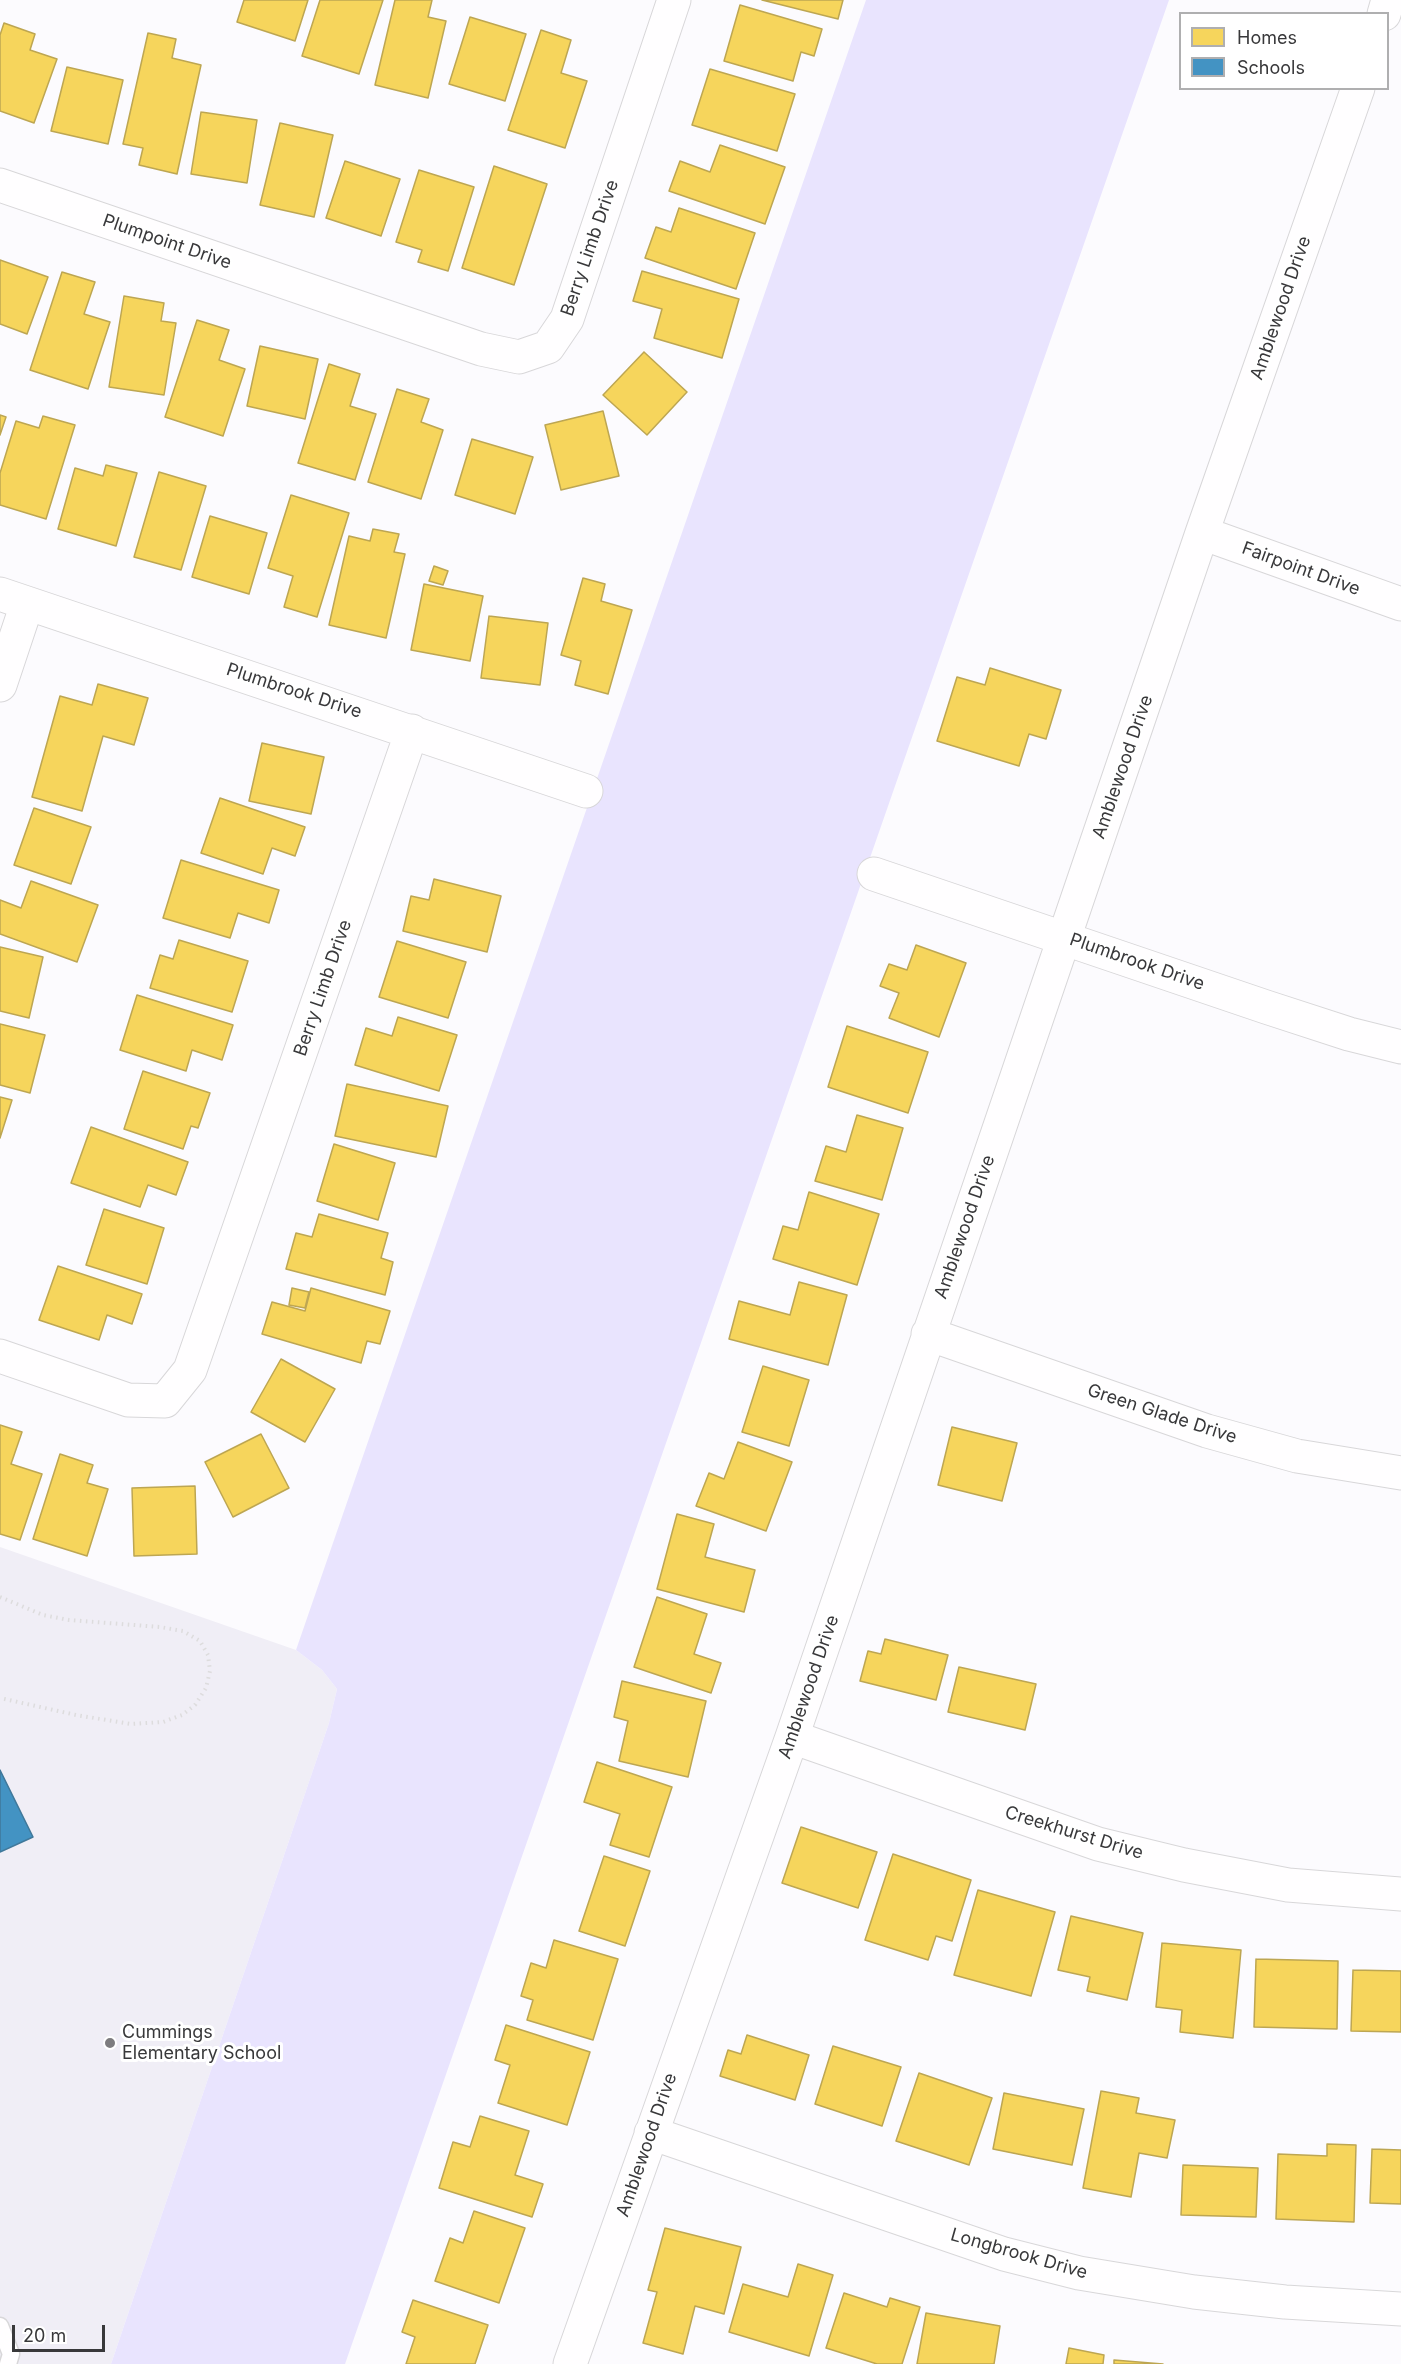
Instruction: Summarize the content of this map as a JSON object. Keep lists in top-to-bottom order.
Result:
{
  "streets": {
    "street": [
      "Plumpoint Drive",
      "Berry Limb Drive",
      "Amblewood Drive",
      "Fairpoint Drive",
      "Plumbrook Drive",
      "Green Glade Drive",
      "Creekhurst Drive",
      "Longbrook Drive"
    ]
  },
  "crossings": [
    ["Plumpoint Drive", "Berry Limb Drive"],
    ["Berry Limb Drive", "Plumbrook Drive"],
    ["Amblewood Drive", "Fairpoint Drive"],
    ["Amblewood Drive", "Plumbrook Drive"],
    ["Amblewood Drive", "Green Glade Drive"],
    ["Amblewood Drive", "Creekhurst Drive"],
    ["Amblewood Drive", "Longbrook Drive"]
  ],
  "places": ["Cummings Elementary School"],
  "legend": ["Homes", "Schools"],
  "scale_bar": "20 m"
}
